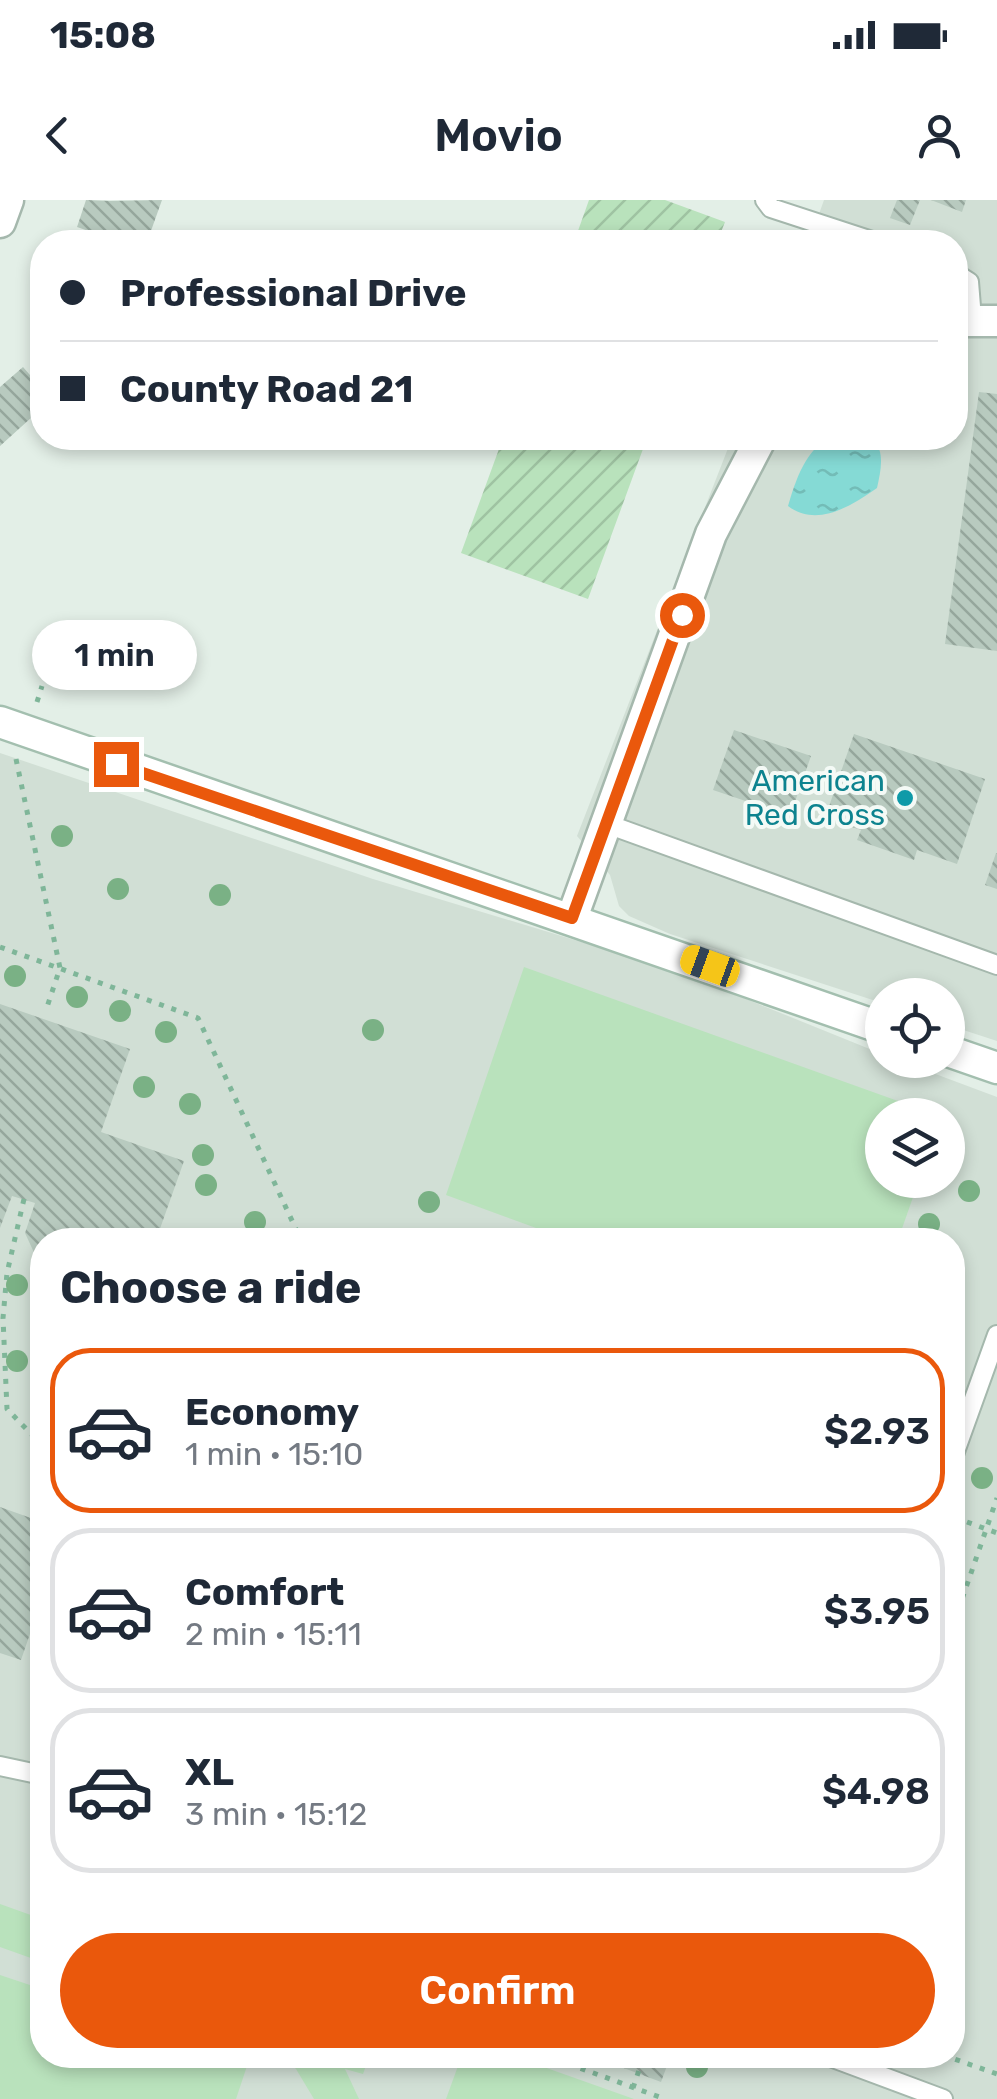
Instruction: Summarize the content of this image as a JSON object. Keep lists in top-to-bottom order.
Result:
{
  "places": ["American Red Cross"],
  "page": {
    "status": "15:08",
    "header": "Movio",
    "banner": ["Professional Drive", "County Road 21"],
    "bubble": "1 min",
    "heading": "Choose a ride",
    "list": [
      {
        "name": "Economy",
        "note": "1 min · 15:10",
        "value": "$2.93"
      },
      {
        "name": "Comfort",
        "note": "2 min · 15:11",
        "value": "$3.95"
      },
      {
        "name": "XL",
        "note": "3 min · 15:12",
        "value": "$4.98"
      }
    ],
    "buttons": "Confirm"
  }
}
